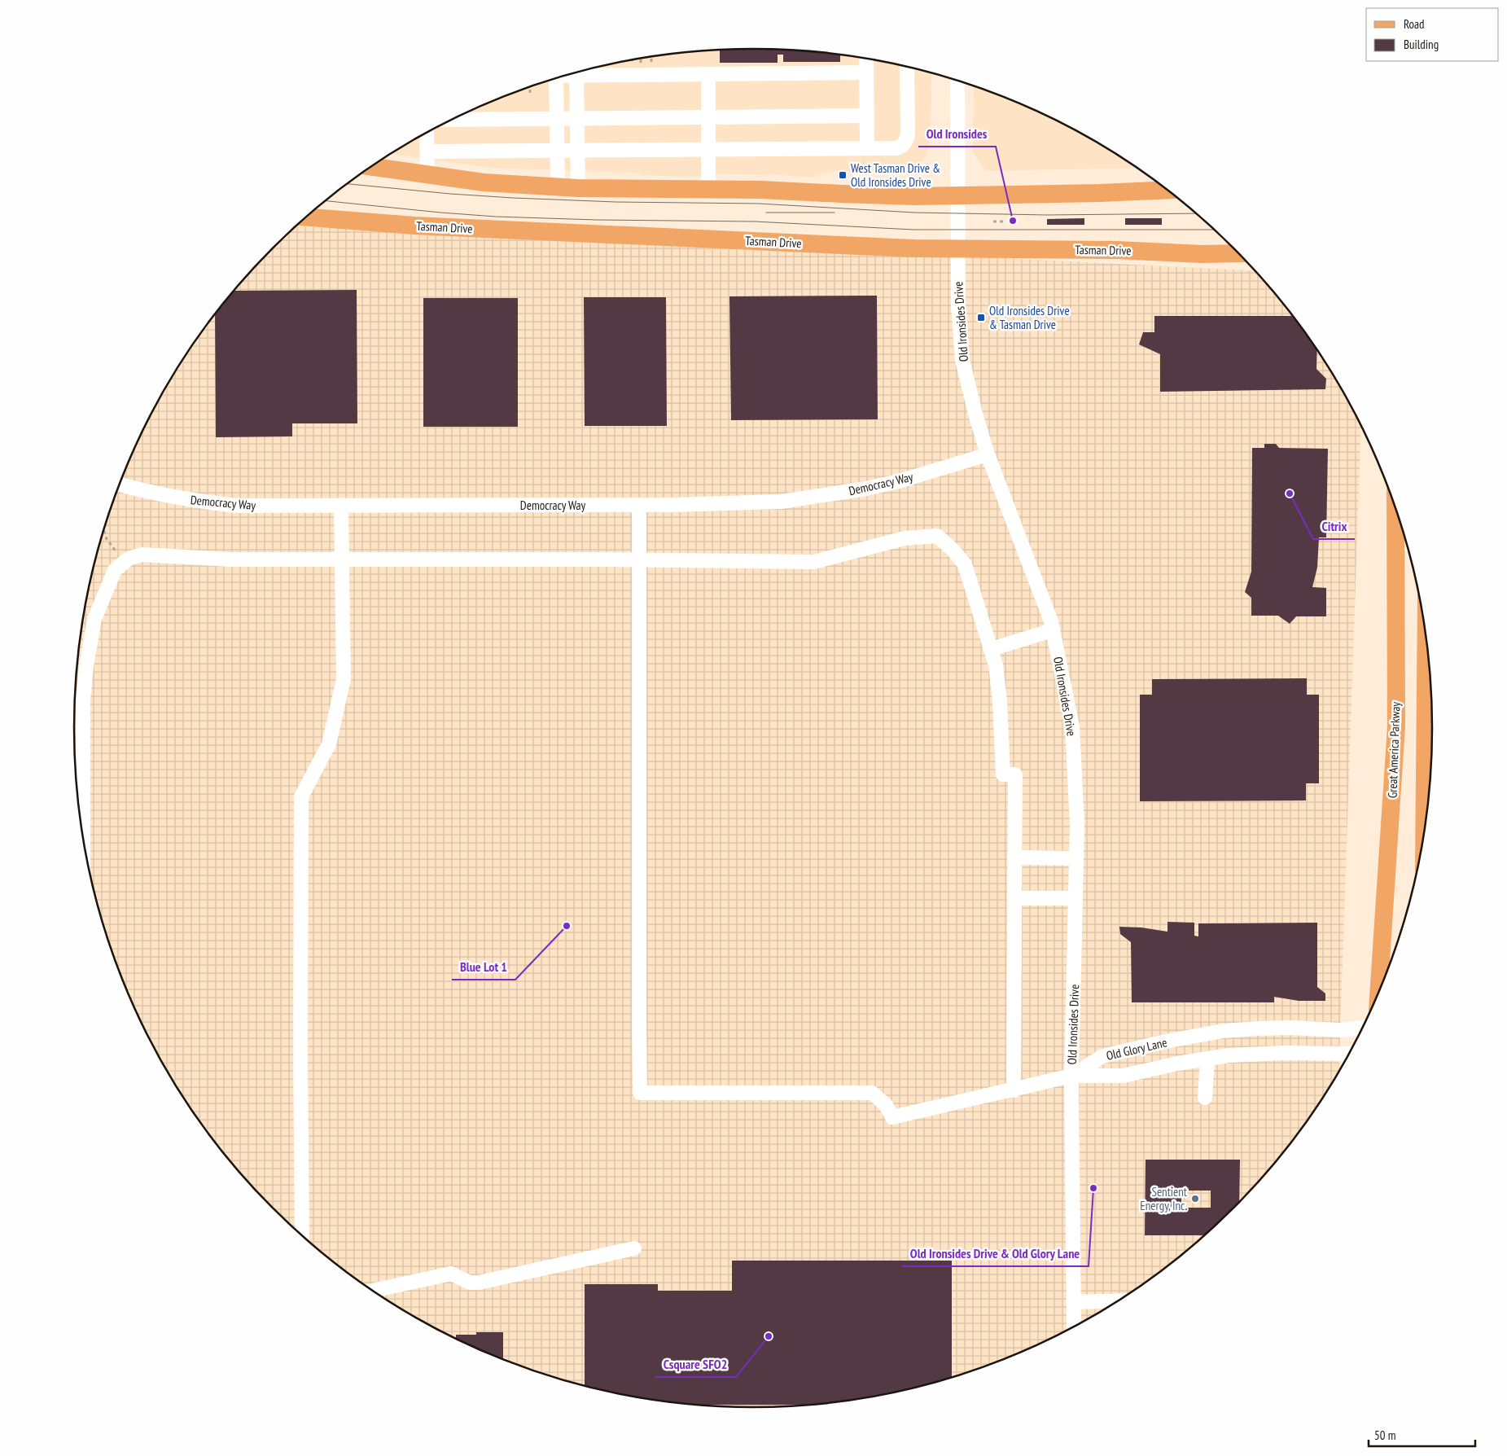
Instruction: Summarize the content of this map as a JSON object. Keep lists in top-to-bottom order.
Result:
{
  "streets": {
    "main road": ["Tasman Drive", "Great America Parkway"],
    "street": ["Old Ironsides Drive", "Democracy Way", "Old Glory Lane"]
  },
  "crossings": [
    ["Tasman Drive", "Old Ironsides Drive"],
    ["Old Ironsides Drive", "Democracy Way"],
    ["Old Ironsides Drive", "Old Glory Lane"]
  ],
  "places": {
    "transit": ["West Tasman Drive & Old Ironsides Drive", "Old Ironsides Drive & Tasman Drive"],
    "other": [
      "Old Ironsides",
      "Citrix",
      "Blue Lot 1",
      "Old Ironsides Drive & Old Glory Lane",
      "Sentient Energy, Inc.",
      "Csquare SFO2"
    ]
  },
  "legend": ["Road", "Building"],
  "scale_bar": "50 m"
}
